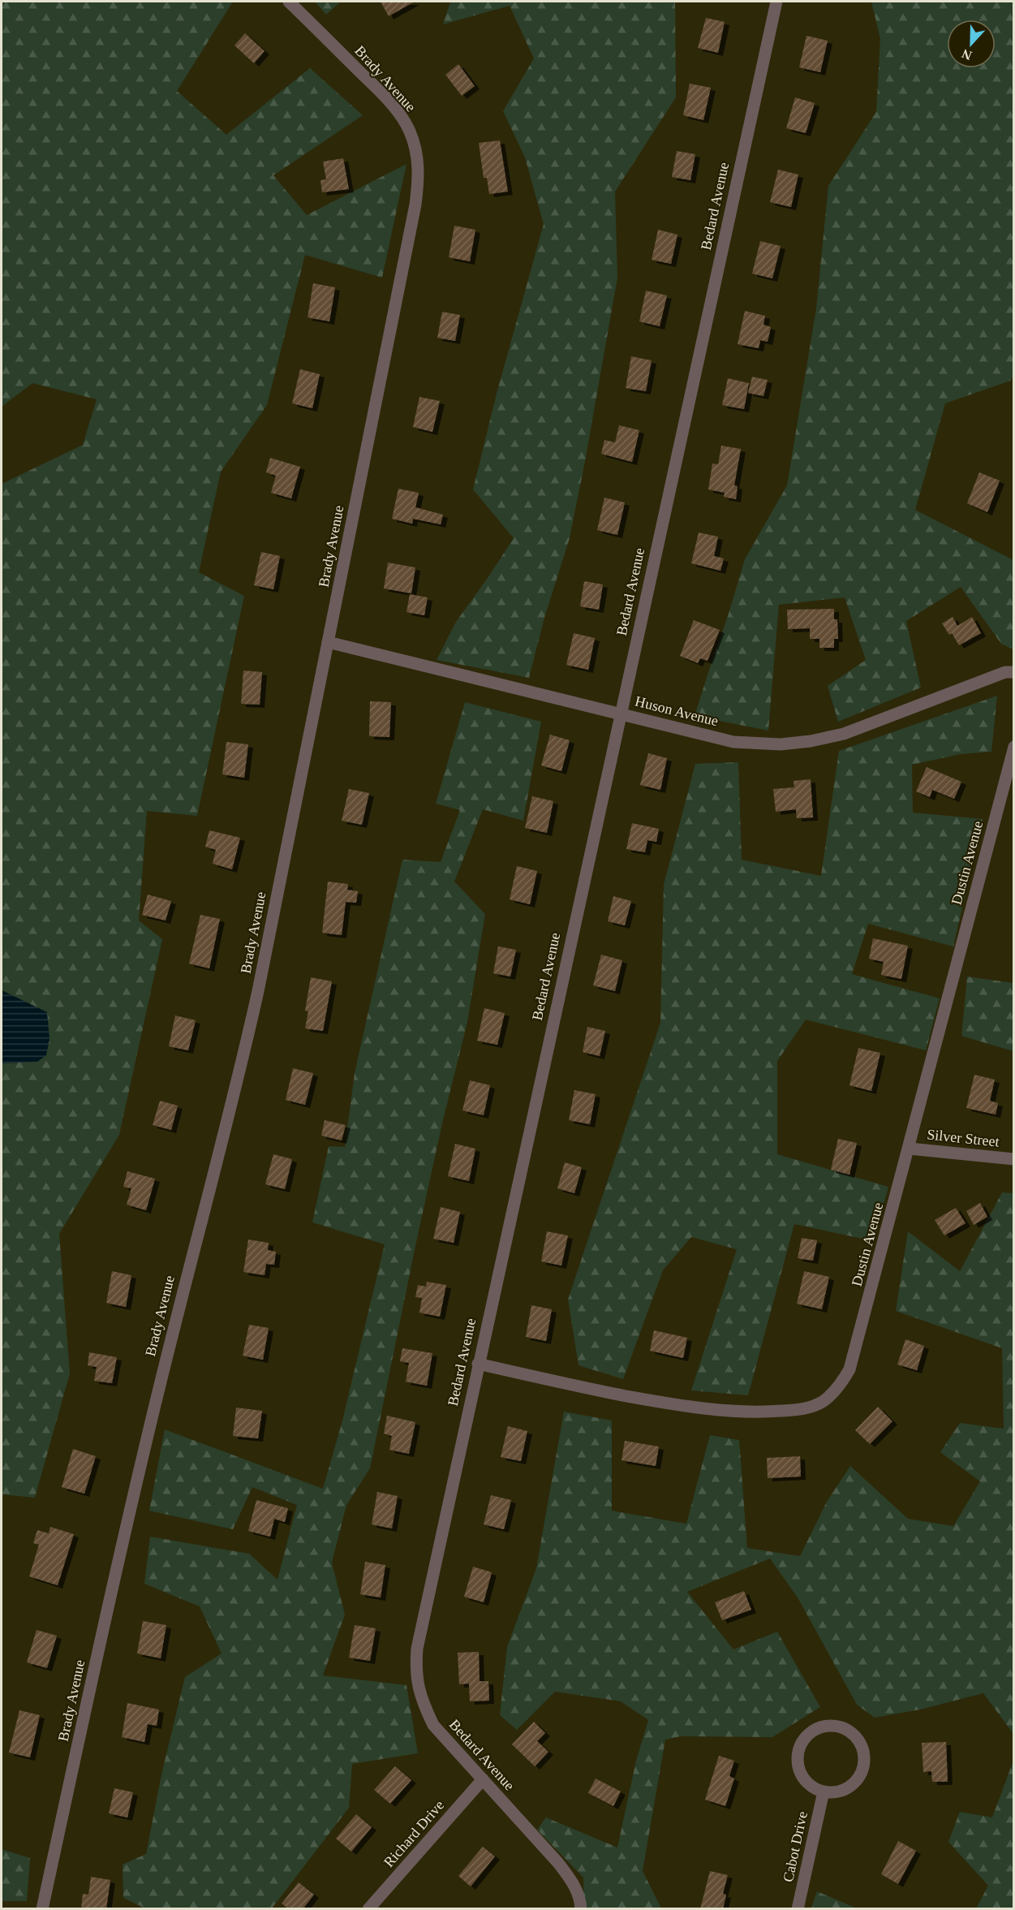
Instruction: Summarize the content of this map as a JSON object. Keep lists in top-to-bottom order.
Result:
{
  "streets": {
    "street": [
      "Brady Avenue",
      "Bedard Avenue",
      "Huson Avenue",
      "Dustin Avenue",
      "Silver Street",
      "Richard Drive",
      "Cabot Drive"
    ]
  },
  "crossings": [
    ["Brady Avenue", "Huson Avenue"],
    ["Bedard Avenue", "Huson Avenue"],
    ["Bedard Avenue", "Dustin Avenue"],
    ["Bedard Avenue", "Richard Drive"],
    ["Dustin Avenue", "Silver Street"]
  ],
  "north": "bottom"
}
